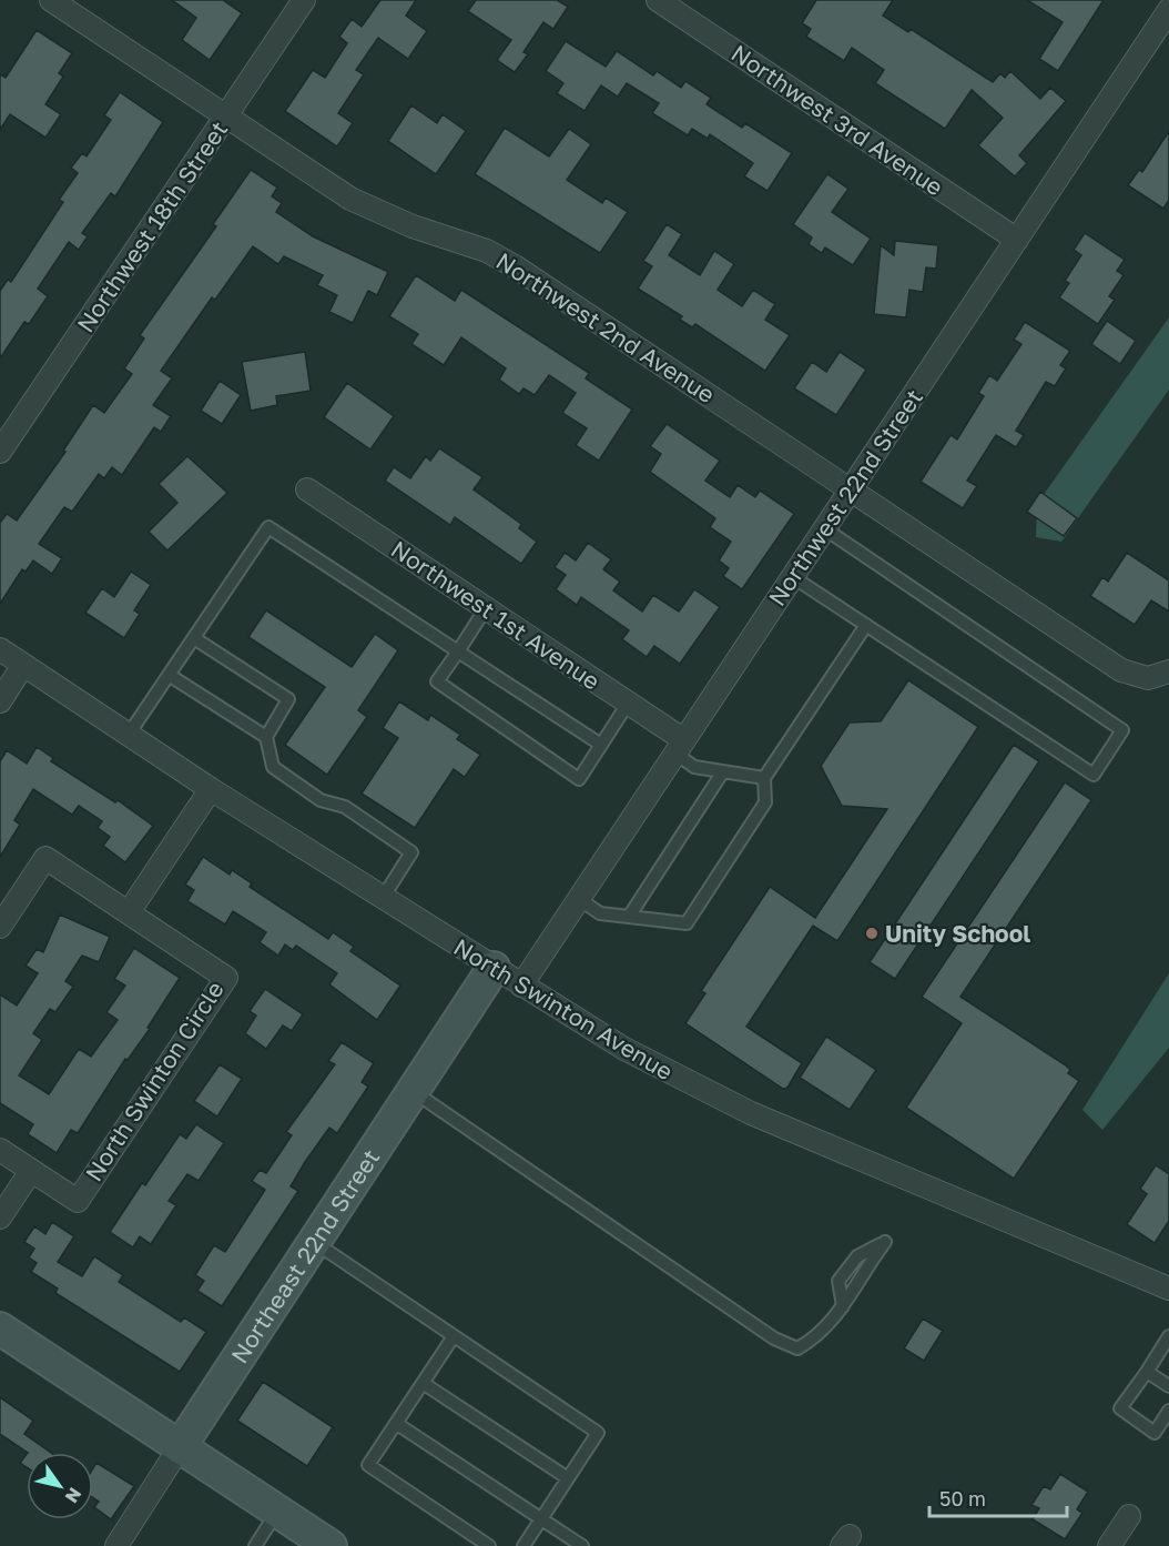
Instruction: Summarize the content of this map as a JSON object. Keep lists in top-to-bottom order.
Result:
{
  "streets": {
    "street": [
      "Northwest 3rd Avenue",
      "Northwest 18th Street",
      "Northwest 2nd Avenue",
      "Northwest 22nd Street",
      "Northwest 1st Avenue",
      "North Swinton Avenue",
      "North Swinton Circle",
      "Northeast 22nd Street"
    ]
  },
  "crossings": [
    ["Northwest 3rd Avenue", "Northwest 22nd Street"],
    ["Northwest 18th Street", "Northwest 2nd Avenue"],
    ["Northwest 2nd Avenue", "Northwest 22nd Street"],
    ["Northwest 22nd Street", "Northwest 1st Avenue"],
    ["Northwest 22nd Street", "North Swinton Avenue"],
    ["North Swinton Avenue", "Northeast 22nd Street"]
  ],
  "places": ["Unity School"],
  "scale_bar": "50 m",
  "north": "bottom right"
}
